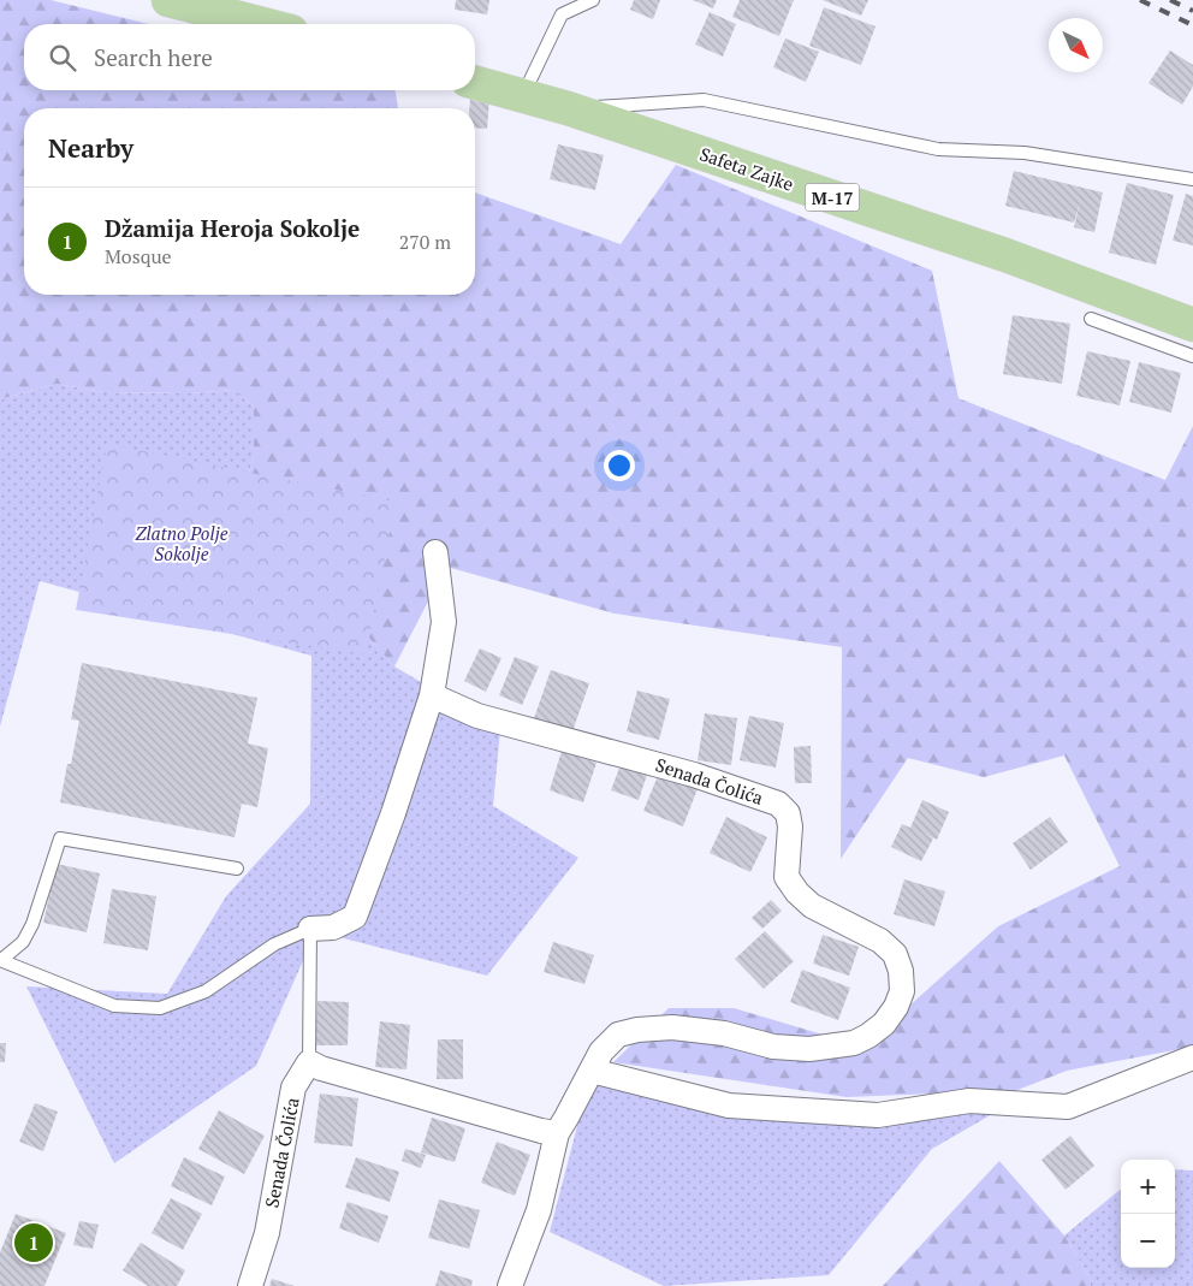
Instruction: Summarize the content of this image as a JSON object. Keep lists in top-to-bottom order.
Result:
{
  "streets": {
    "main road": ["Safeta Zajke", "M-17"],
    "street": ["Senada Čolića"]
  },
  "parks": ["Zlatno Polje Sokolje"],
  "north": "bottom right",
  "page": {
    "search": "Search here",
    "heading": "Nearby",
    "list": [
      {
        "mark": "1",
        "name": "Džamija Heroja Sokolje",
        "note": "Mosque",
        "value": "270 m"
      }
    ],
    "map_buttons": ["+", "−"],
    "pins": "1"
  }
}
